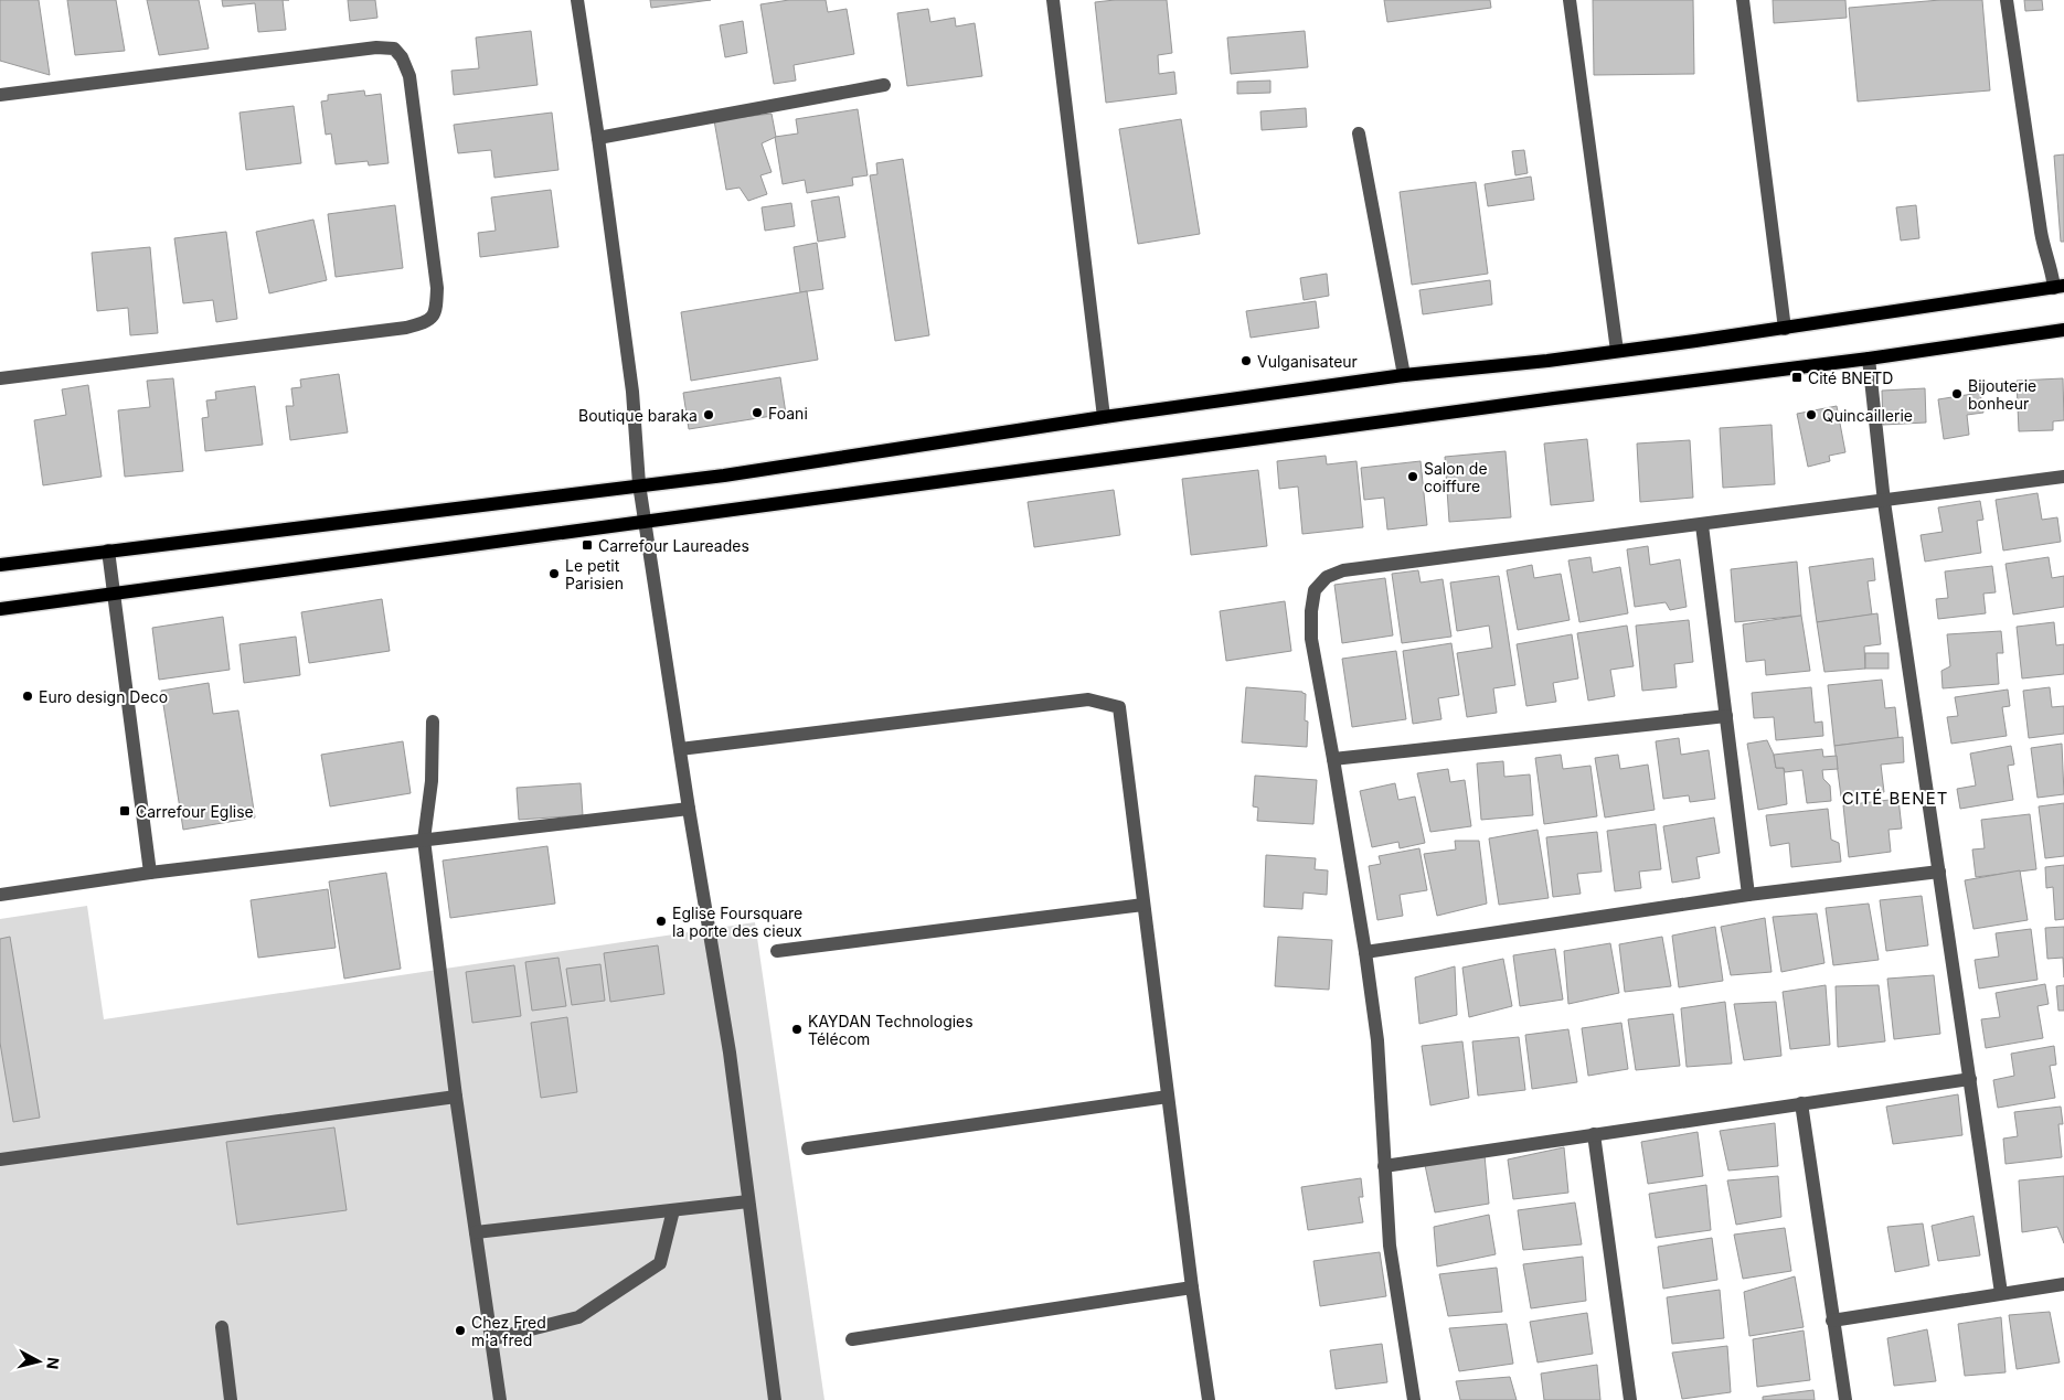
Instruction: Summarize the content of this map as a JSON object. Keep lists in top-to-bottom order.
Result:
{
  "districts": ["CITÉ BENET"],
  "places": {
    "other": [
      "Vulganisateur",
      "Bijouterie bonheur",
      "Foani",
      "Boutique baraka",
      "Quincaillerie",
      "Salon de coiffure",
      "Le petit Parisien",
      "Euro design Deco",
      "Eglise Foursquare la porte des cieux",
      "KAYDAN Technologies Télécom",
      "Chez Fred m'a fred"
    ],
    "transit": ["Cité BNETD", "Carrefour Laureades", "Carrefour Eglise"]
  },
  "north": "right"
}
